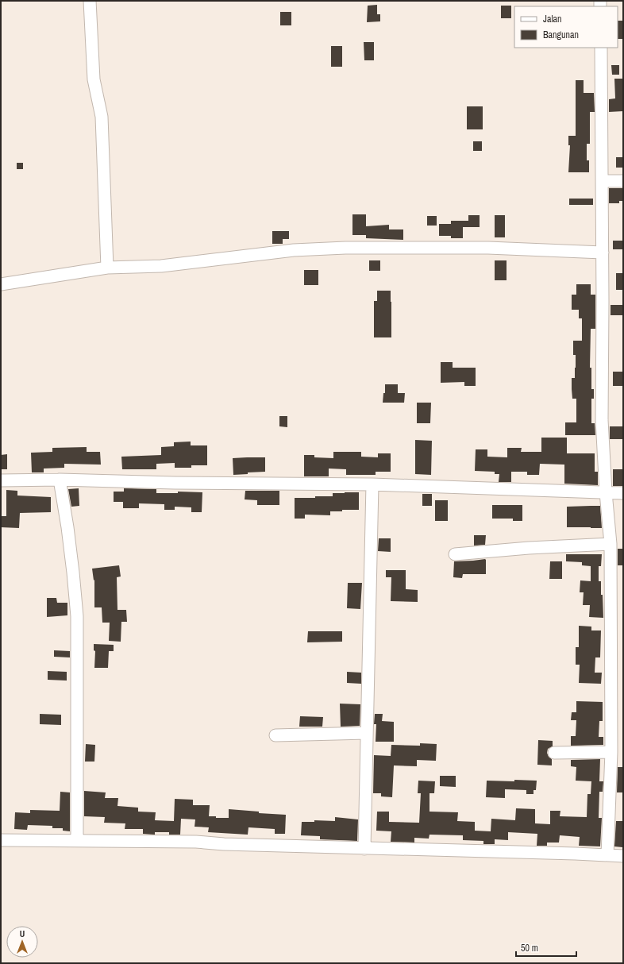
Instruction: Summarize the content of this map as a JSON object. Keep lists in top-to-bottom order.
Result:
{
  "legend": ["Jalan", "Bangunan"],
  "scale_bar": "50 m",
  "north": "top"
}
